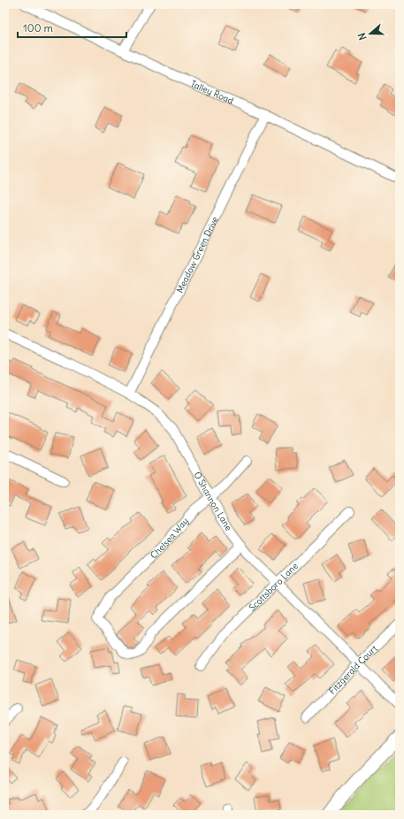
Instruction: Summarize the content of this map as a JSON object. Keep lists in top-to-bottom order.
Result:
{
  "streets": {
    "street": [
      "Talley Road",
      "Meadow Green Drive",
      "O Shannon Lane",
      "Chelsea Way",
      "Scottsboro Lane",
      "Fitzgerald Court"
    ]
  },
  "crossings": [
    ["Talley Road", "Meadow Green Drive"],
    ["Meadow Green Drive", "O Shannon Lane"],
    ["O Shannon Lane", "Chelsea Way"],
    ["O Shannon Lane", "Scottsboro Lane"],
    ["O Shannon Lane", "Fitzgerald Court"]
  ],
  "scale_bar": "100 m",
  "north": "left"
}
